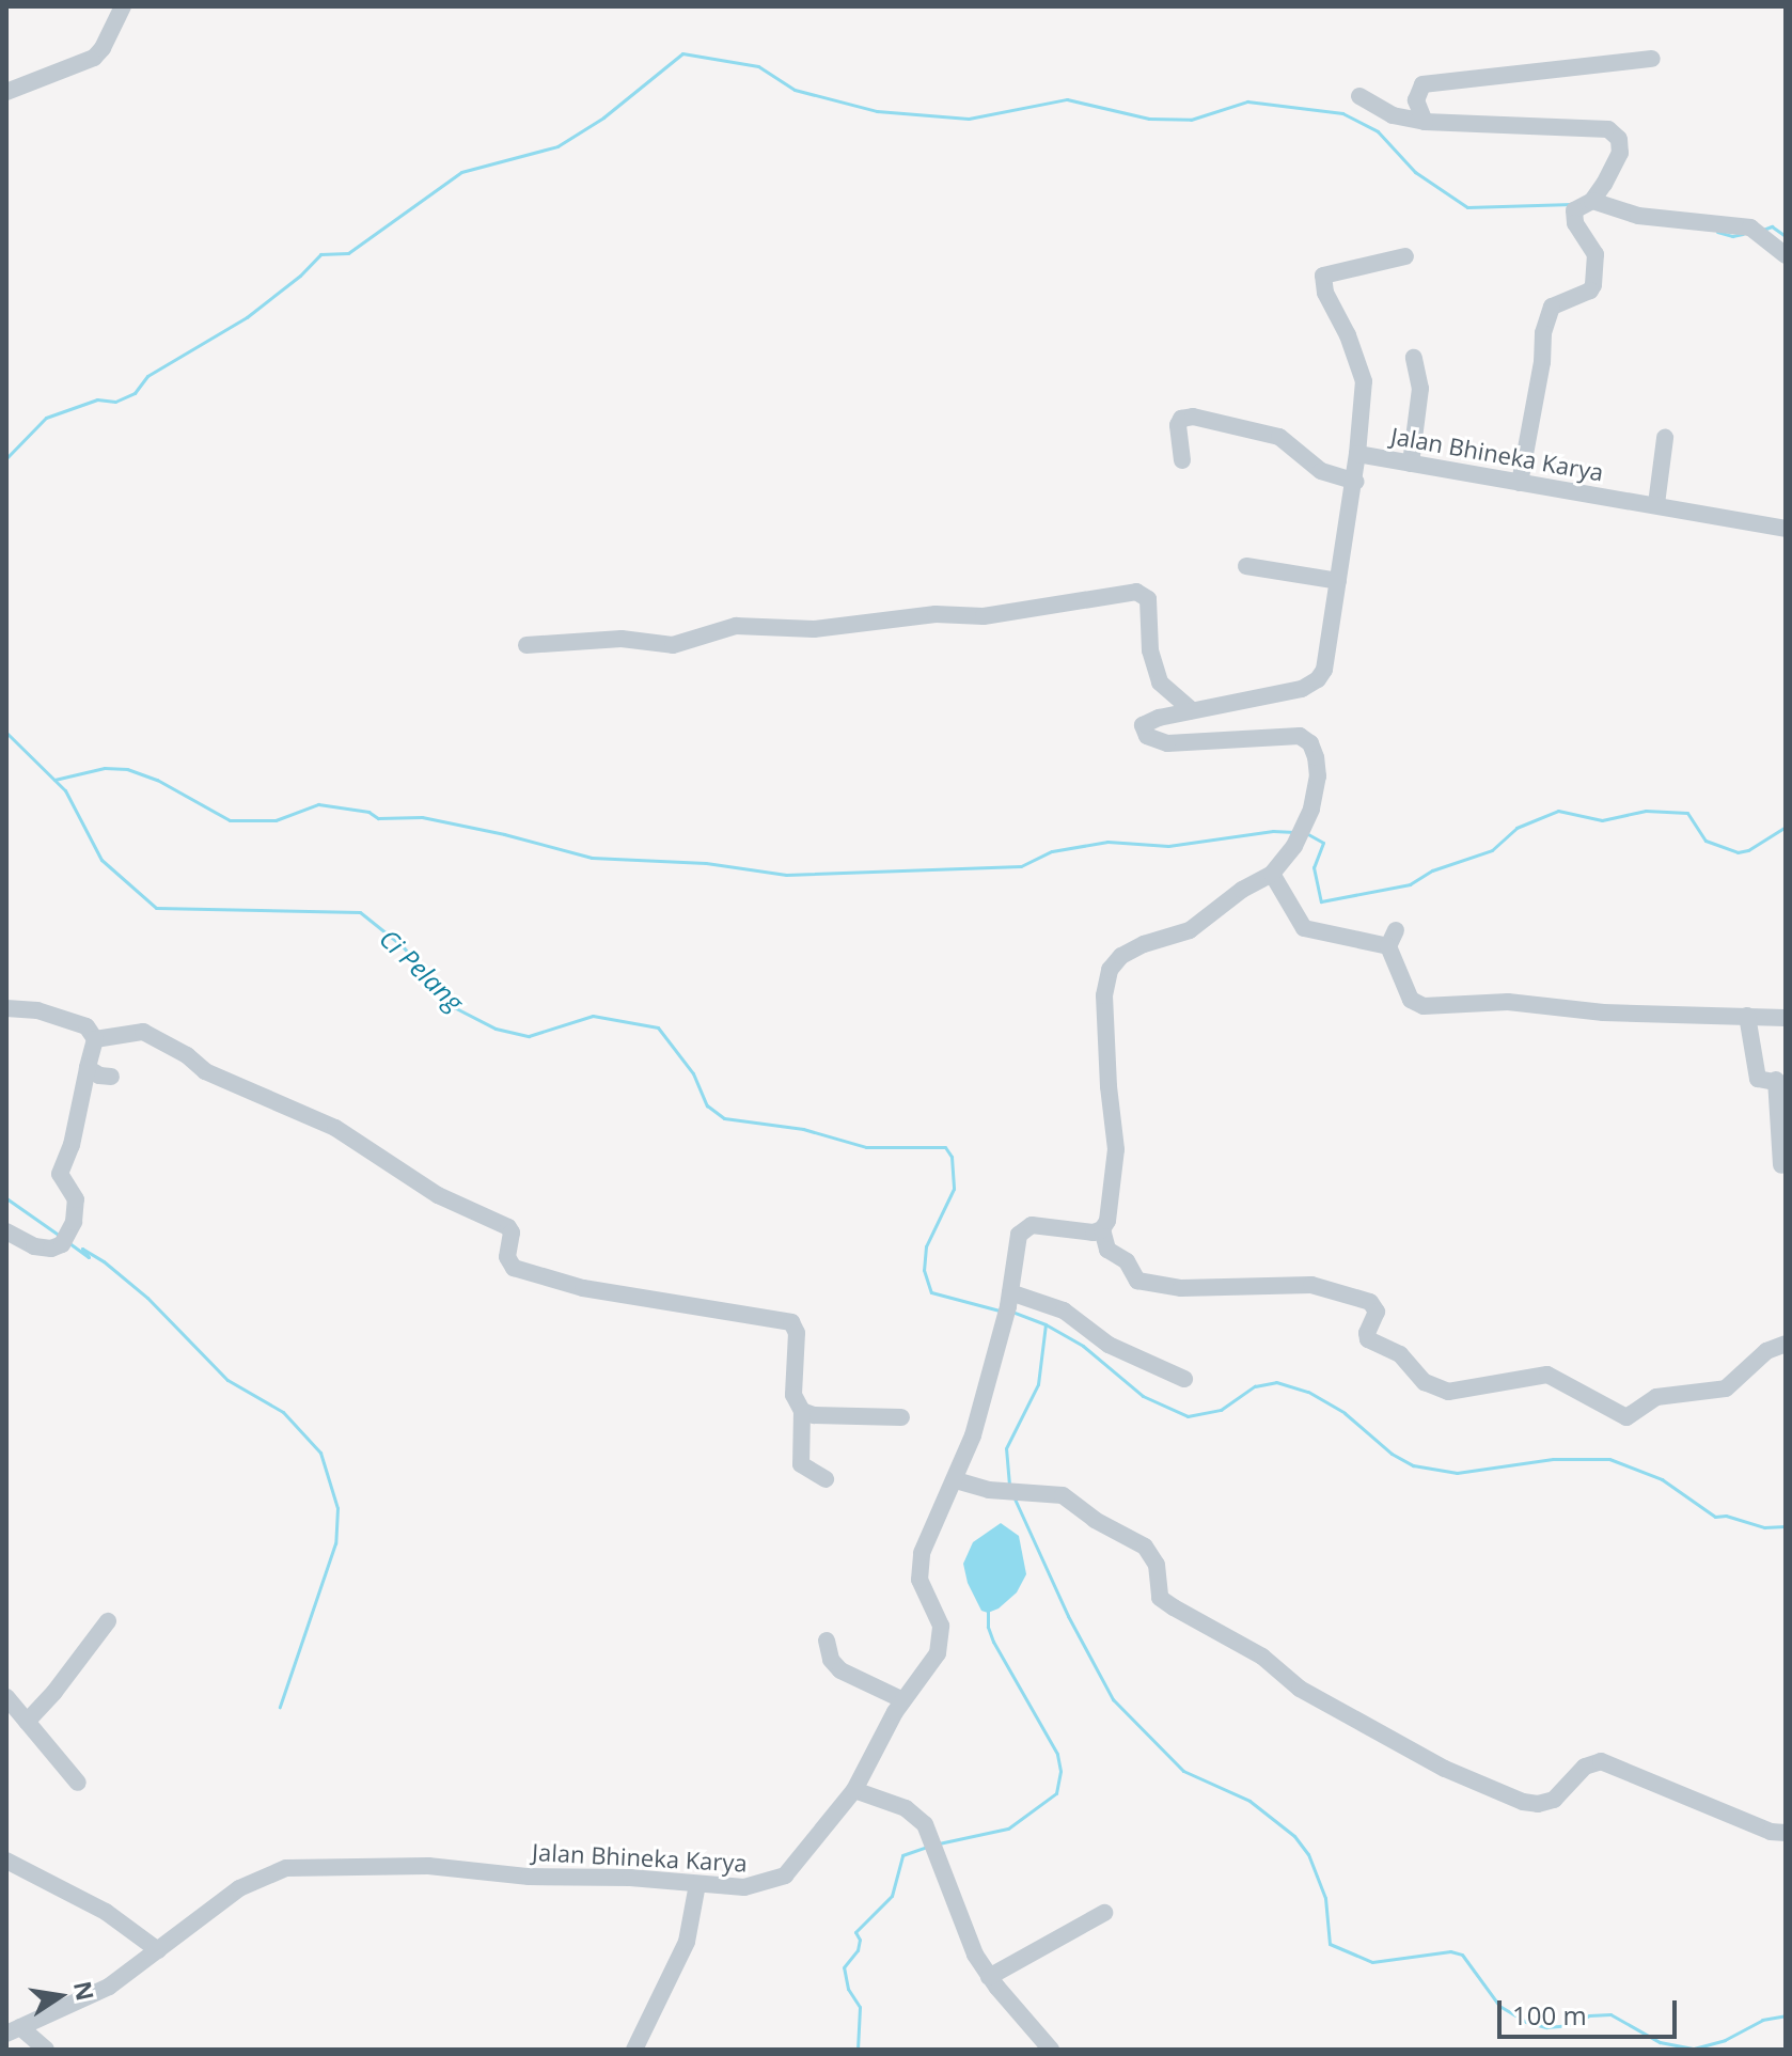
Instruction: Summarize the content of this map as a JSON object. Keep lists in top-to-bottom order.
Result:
{
  "streets": {
    "street": ["Jalan Bhineka Karya"]
  },
  "water": ["Ci Pelang"],
  "scale_bar": "100 m",
  "north": "right"
}
